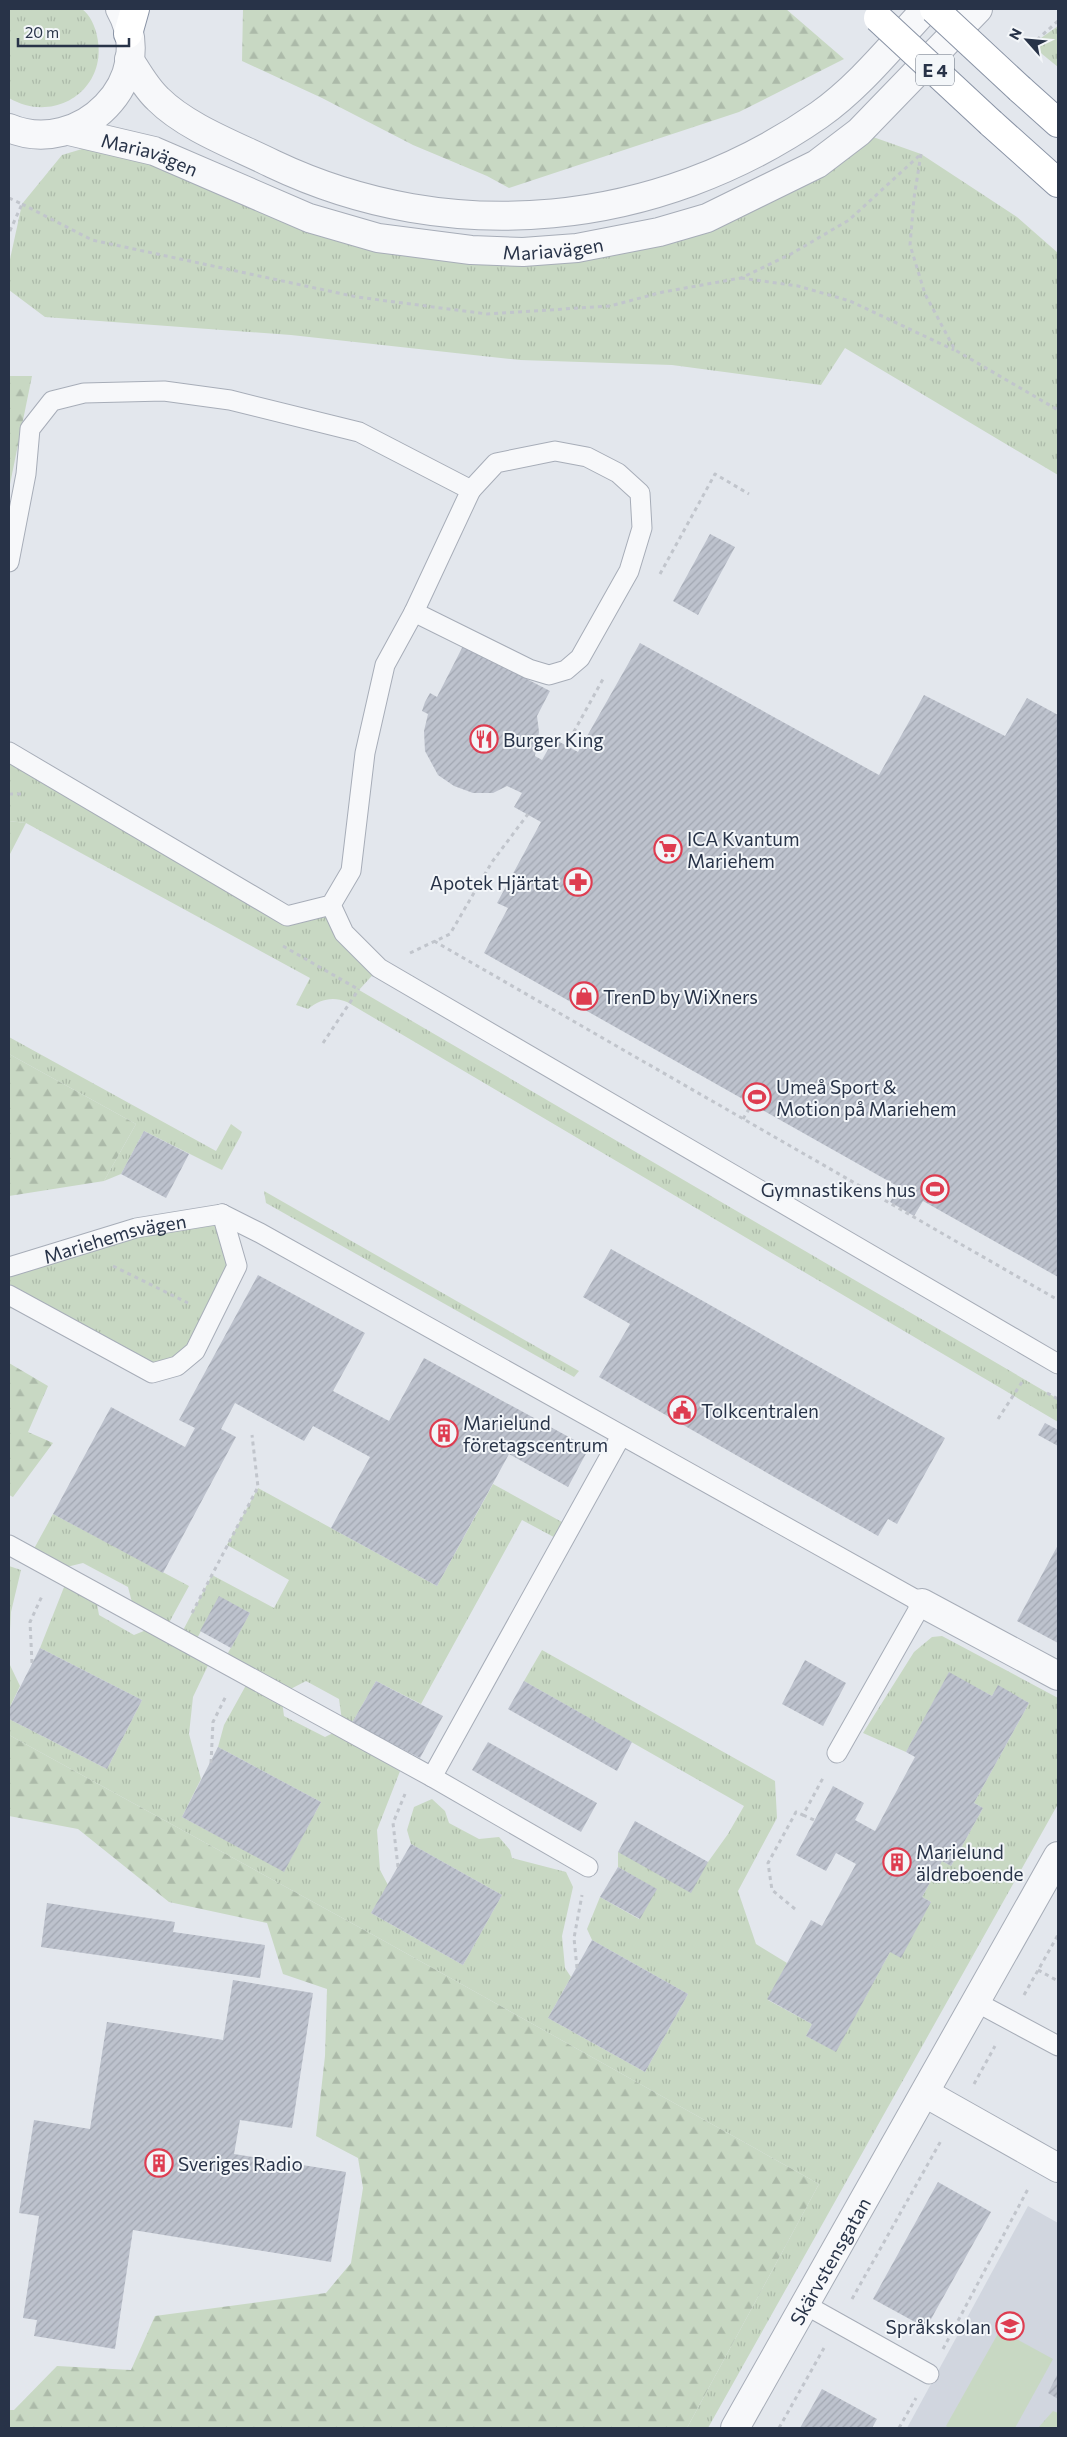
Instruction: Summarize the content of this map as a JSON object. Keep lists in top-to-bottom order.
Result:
{
  "streets": {
    "highway": ["E 4"],
    "street": ["Mariavägen", "Skärvstensgatan"],
    "lane": ["Mariehemsvägen"]
  },
  "places": {
    "restaurant": ["Burger King"],
    "supermarket": ["ICA Kvantum Mariehem"],
    "pharmacy": ["Apotek Hjärtat"],
    "shop": ["TrenD by WiXners"],
    "sports": ["Umeå Sport & Motion på Mariehem", "Gymnastikens hus"],
    "public building": ["Tolkcentralen"],
    "building": ["Marielund företagscentrum", "Marielund äldreboende", "Sveriges Radio"],
    "school or university": ["Språkskolan"]
  },
  "scale_bar": "20 m",
  "north": "top left"
}
